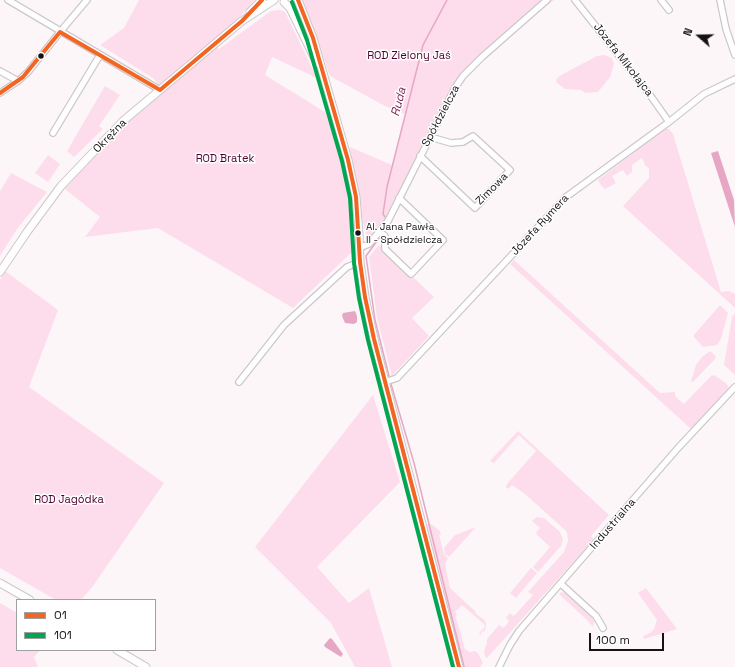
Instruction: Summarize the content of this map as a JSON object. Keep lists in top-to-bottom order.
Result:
{
  "streets": {
    "street": [
      "Józefa Mikołajca",
      "Spółdzielcza",
      "Okrężna",
      "Zimowa",
      "Józefa Rymera",
      "Industrialna"
    ]
  },
  "crossings": [
    ["Józefa Mikołajca", "Józefa Rymera"],
    ["Spółdzielcza", "Zimowa"]
  ],
  "water": ["Ruda"],
  "parks": ["ROD Zielony Jaś", "ROD Bratek", "ROD Jagódka"],
  "places": ["Al. Jana Pawła II - Spółdzielcza"],
  "lines": ["transit line 01", "transit line 101"],
  "legend": ["01", "101"],
  "scale_bar": "100 m",
  "north": "left"
}
